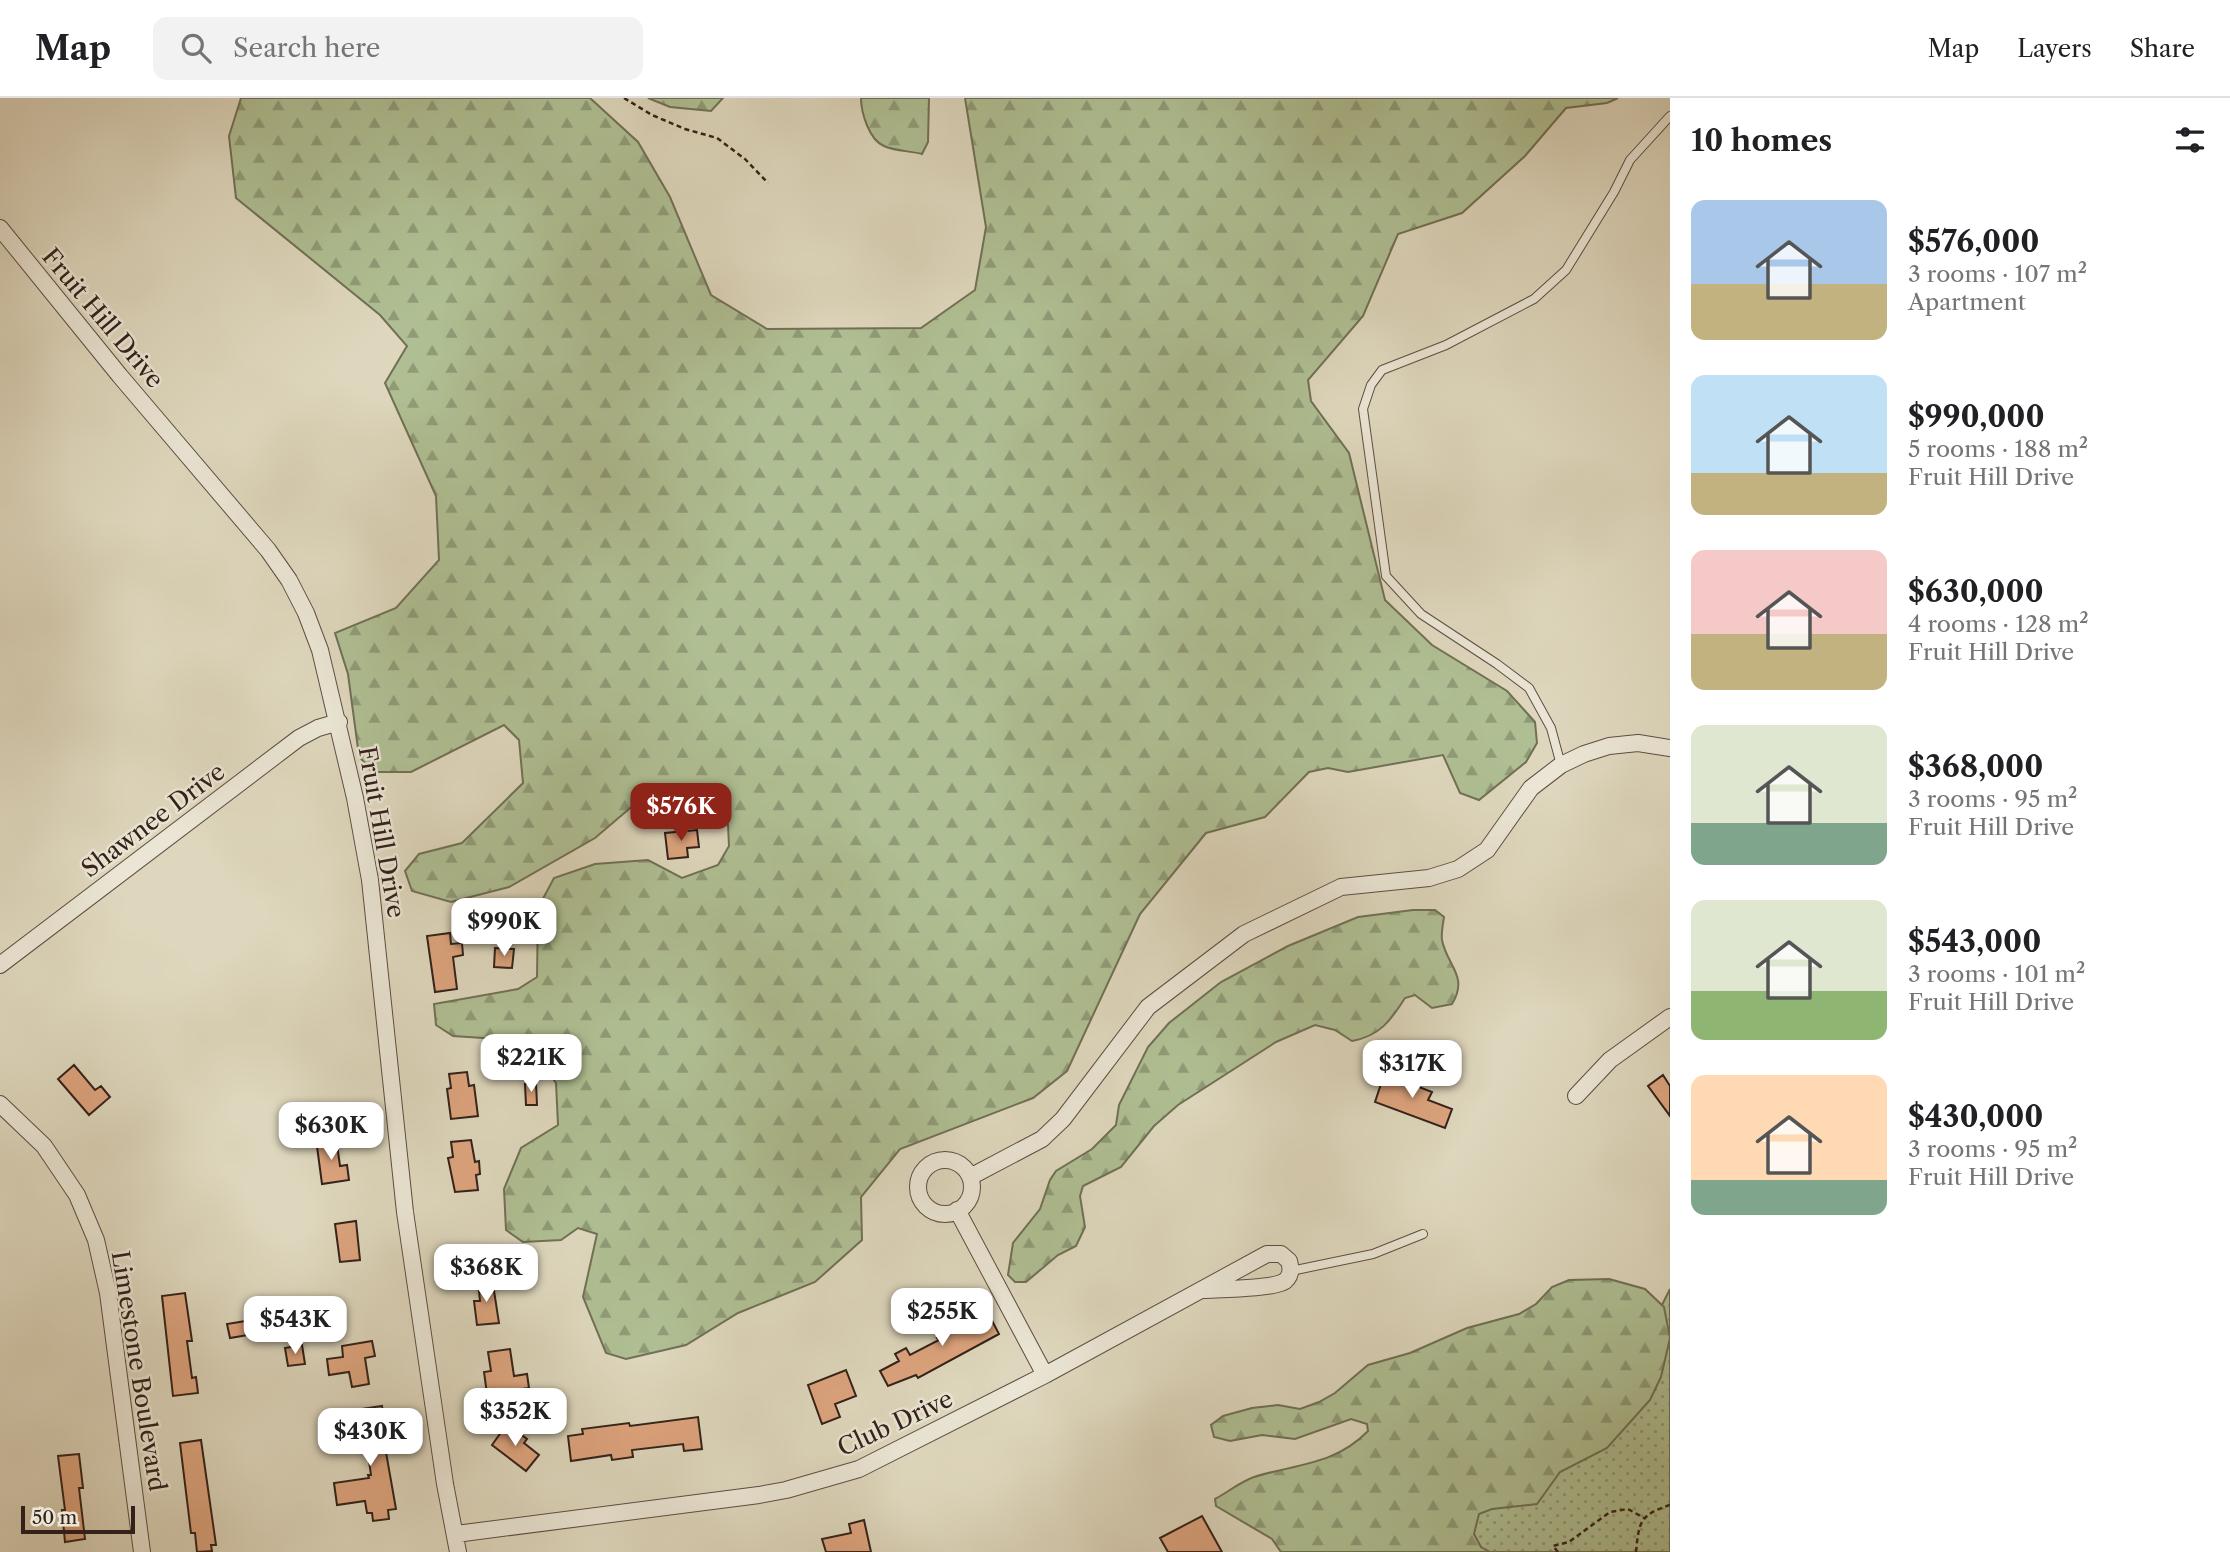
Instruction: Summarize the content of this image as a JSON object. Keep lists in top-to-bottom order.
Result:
{
  "streets": {
    "street": [
      "Fruit Hill Drive",
      "Shawnee Drive",
      "Limestone Boulevard",
      "Club Drive"
    ]
  },
  "crossings": [
    ["Fruit Hill Drive", "Shawnee Drive"],
    ["Fruit Hill Drive", "Club Drive"]
  ],
  "scale_bar": "50 m",
  "page": {
    "header": "Map",
    "search": "Search here",
    "nav": ["Map", "Layers", "Share"],
    "heading": "10 homes",
    "list": [
      {
        "name": "$576,000",
        "note": "3 rooms · 107 m² · Apartment"
      },
      {
        "name": "$990,000",
        "note": "5 rooms · 188 m² · Fruit Hill Drive"
      },
      {
        "name": "$630,000",
        "note": "4 rooms · 128 m² · Fruit Hill Drive"
      },
      {
        "name": "$368,000",
        "note": "3 rooms · 95 m² · Fruit Hill Drive"
      },
      {
        "name": "$543,000",
        "note": "3 rooms · 101 m² · Fruit Hill Drive"
      },
      {
        "name": "$430,000",
        "note": "3 rooms · 95 m² · Fruit Hill Drive"
      }
    ],
    "price": [
      "$576K",
      "$990K",
      "$221K",
      "$317K",
      "$630K",
      "$368K",
      "$255K",
      "$543K",
      "$352K",
      "$430K"
    ],
    "scale": "50 m"
  }
}
